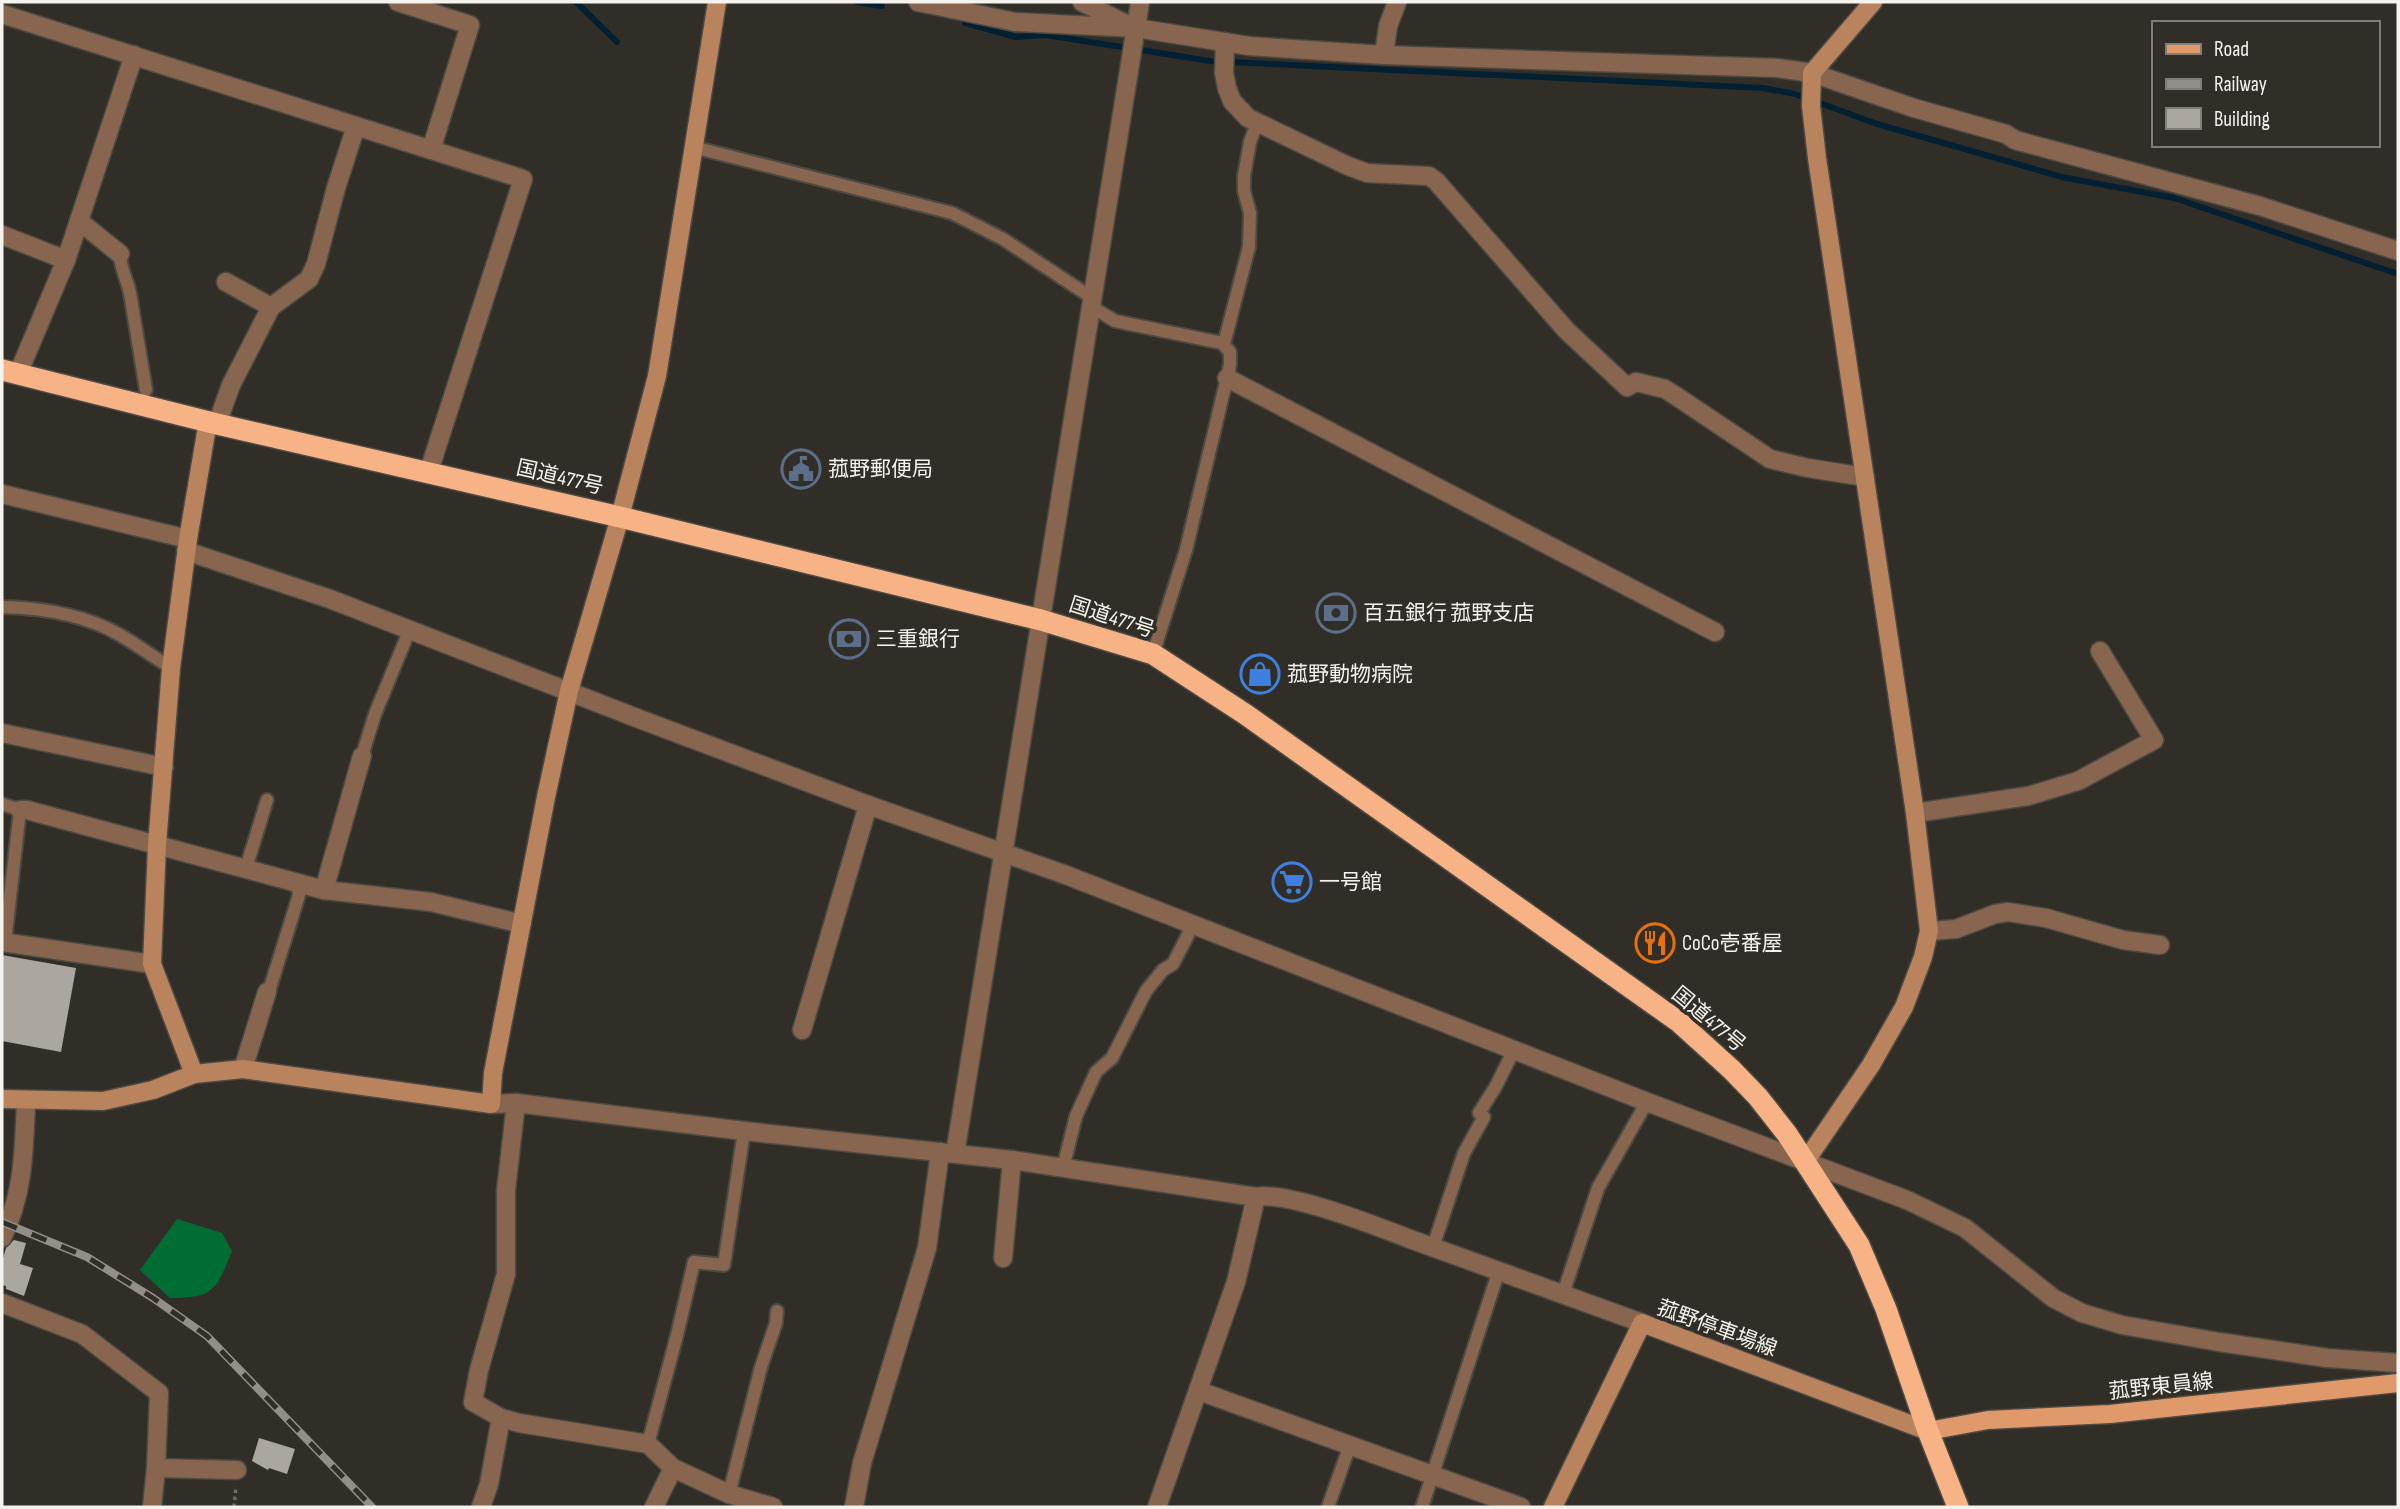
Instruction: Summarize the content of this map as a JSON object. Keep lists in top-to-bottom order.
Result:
{
  "streets": {
    "highway": ["国道477号"],
    "main road": ["菰野東員線"],
    "street": ["菰野停車場線"]
  },
  "crossings": [
    ["国道477号", "菰野停車場線"],
    ["国道477号", "菰野東員線"],
    ["菰野停車場線", "菰野東員線"]
  ],
  "places": {
    "public building": ["菰野郵便局"],
    "bank": ["百五銀行 菰野支店", "三重銀行"],
    "shop": ["菰野動物病院"],
    "supermarket": ["一号館"],
    "restaurant": ["CoCo壱番屋"]
  },
  "legend": ["Road", "Railway", "Building"]
}
